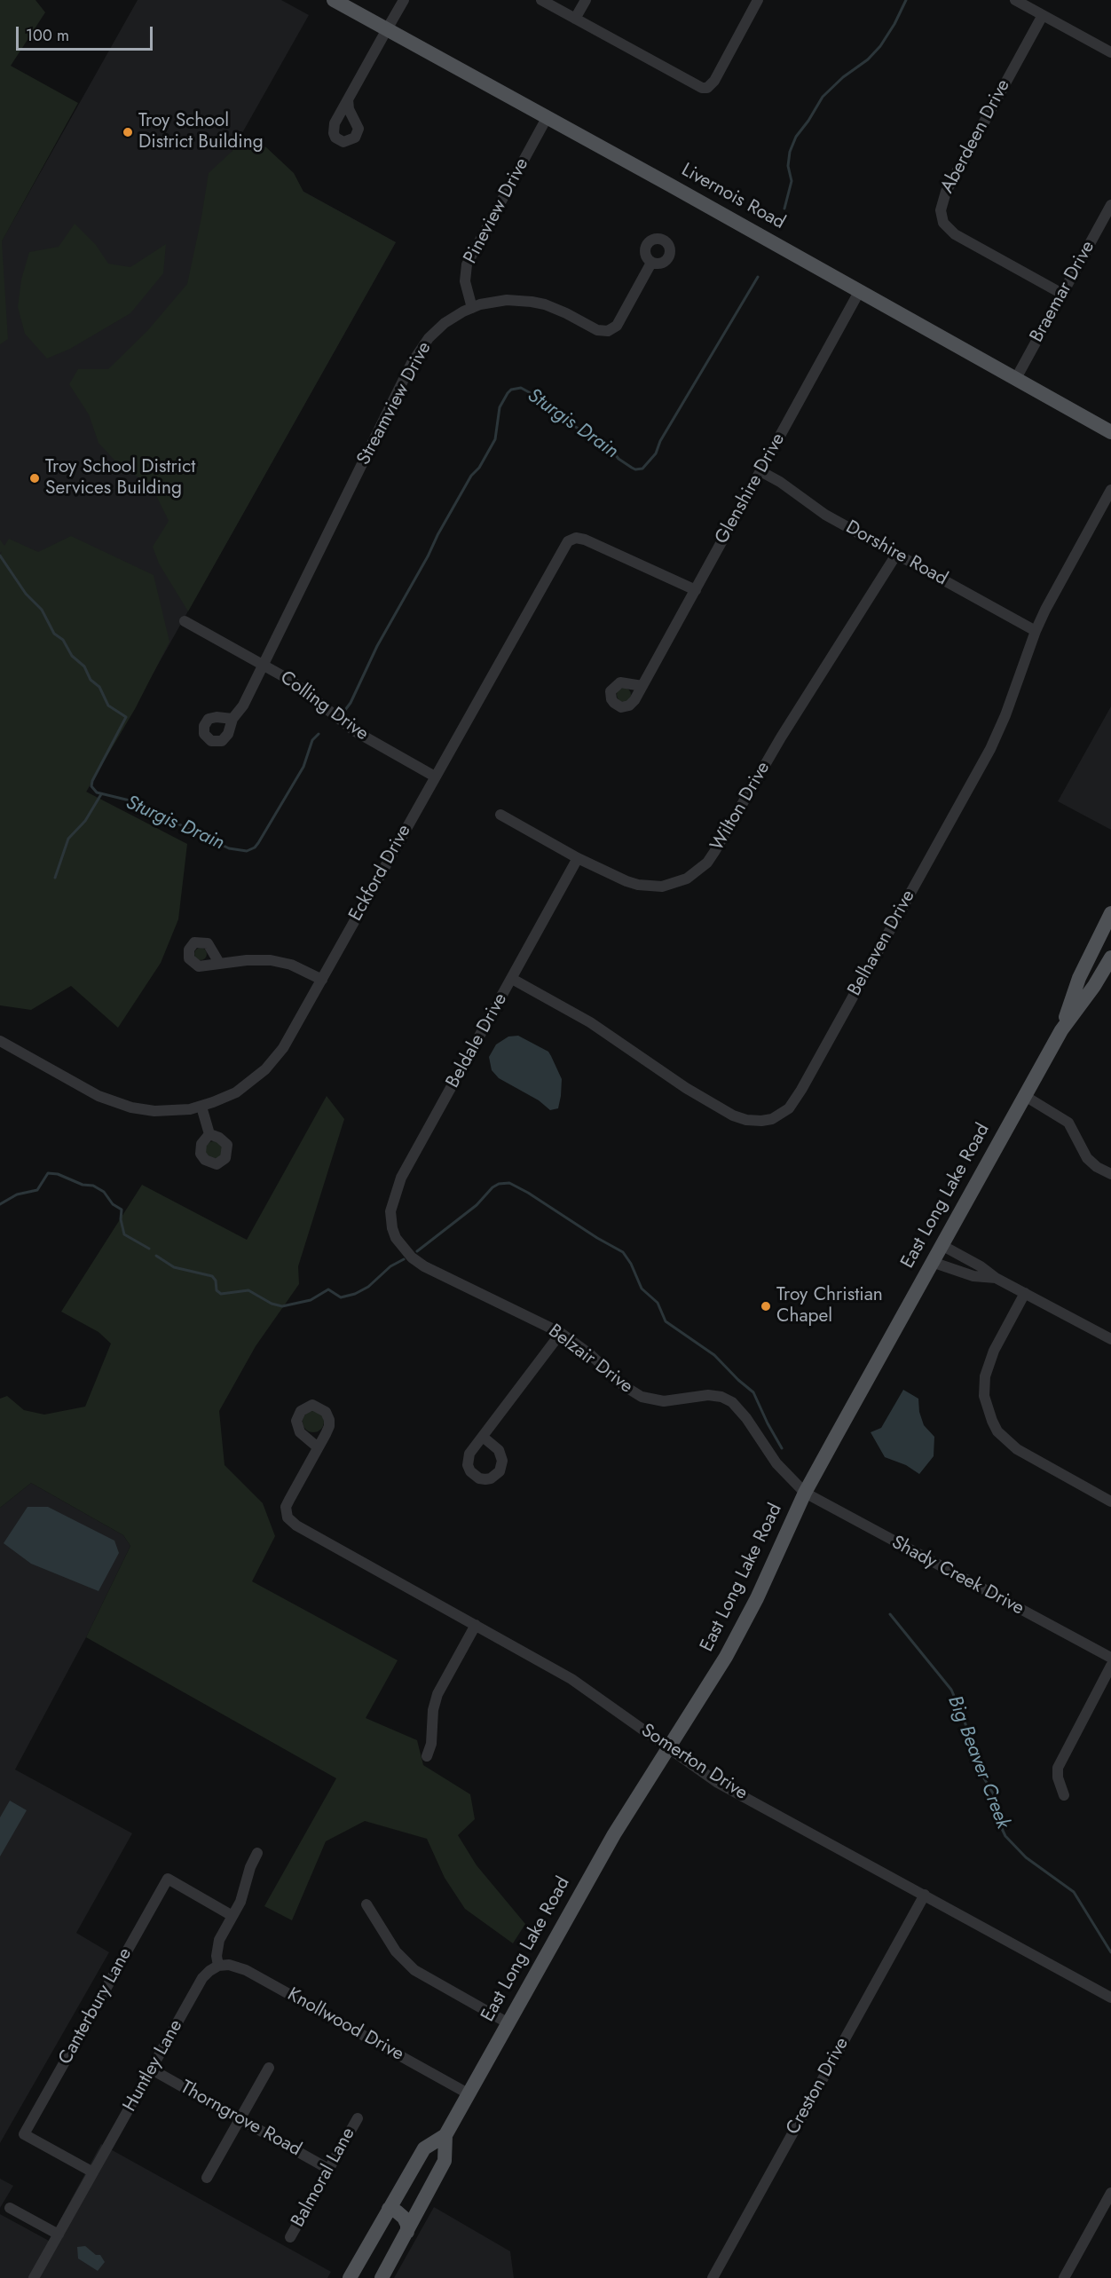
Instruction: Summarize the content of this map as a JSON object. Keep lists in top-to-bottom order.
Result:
{
  "streets": {
    "main road": ["Livernois Road", "East Long Lake Road"],
    "street": [
      "Aberdeen Drive",
      "Pineview Drive",
      "Braemar Drive",
      "Streamview Drive",
      "Glenshire Drive",
      "Dorshire Road",
      "Colling Drive",
      "Wilton Drive",
      "Eckford Drive",
      "Belhaven Drive",
      "Beldale Drive",
      "Belzair Drive",
      "Shady Creek Drive",
      "Somerton Drive",
      "Canterbury Lane",
      "Knollwood Drive",
      "Huntley Lane",
      "Creston Drive",
      "Thorngrove Road",
      "Balmoral Lane"
    ]
  },
  "crossings": [
    ["Aberdeen Drive", "Braemar Drive"],
    ["Livernois Road", "Pineview Drive"],
    ["Livernois Road", "Braemar Drive"],
    ["Livernois Road", "Glenshire Drive"],
    ["Pineview Drive", "Streamview Drive"],
    ["Streamview Drive", "Colling Drive"],
    ["Glenshire Drive", "Dorshire Road"],
    ["Glenshire Drive", "Eckford Drive"],
    ["Dorshire Road", "Wilton Drive"],
    ["Dorshire Road", "Belhaven Drive"],
    ["Colling Drive", "Eckford Drive"],
    ["Wilton Drive", "Beldale Drive"],
    ["Belhaven Drive", "Beldale Drive"],
    ["Beldale Drive", "Belzair Drive"],
    ["East Long Lake Road", "Belzair Drive"],
    ["East Long Lake Road", "Shady Creek Drive"],
    ["East Long Lake Road", "Somerton Drive"],
    ["East Long Lake Road", "Knollwood Drive"],
    ["Belzair Drive", "Shady Creek Drive"],
    ["Somerton Drive", "Creston Drive"],
    ["Canterbury Lane", "Huntley Lane"],
    ["Knollwood Drive", "Huntley Lane"],
    ["Huntley Lane", "Thorngrove Road"],
    ["Thorngrove Road", "Balmoral Lane"]
  ],
  "water": ["Sturgis Drain", "Big Beaver Creek"],
  "places": ["Troy School District Building", "Troy School District Services Building", "Troy Christian Chapel"],
  "scale_bar": "100 m"
}
